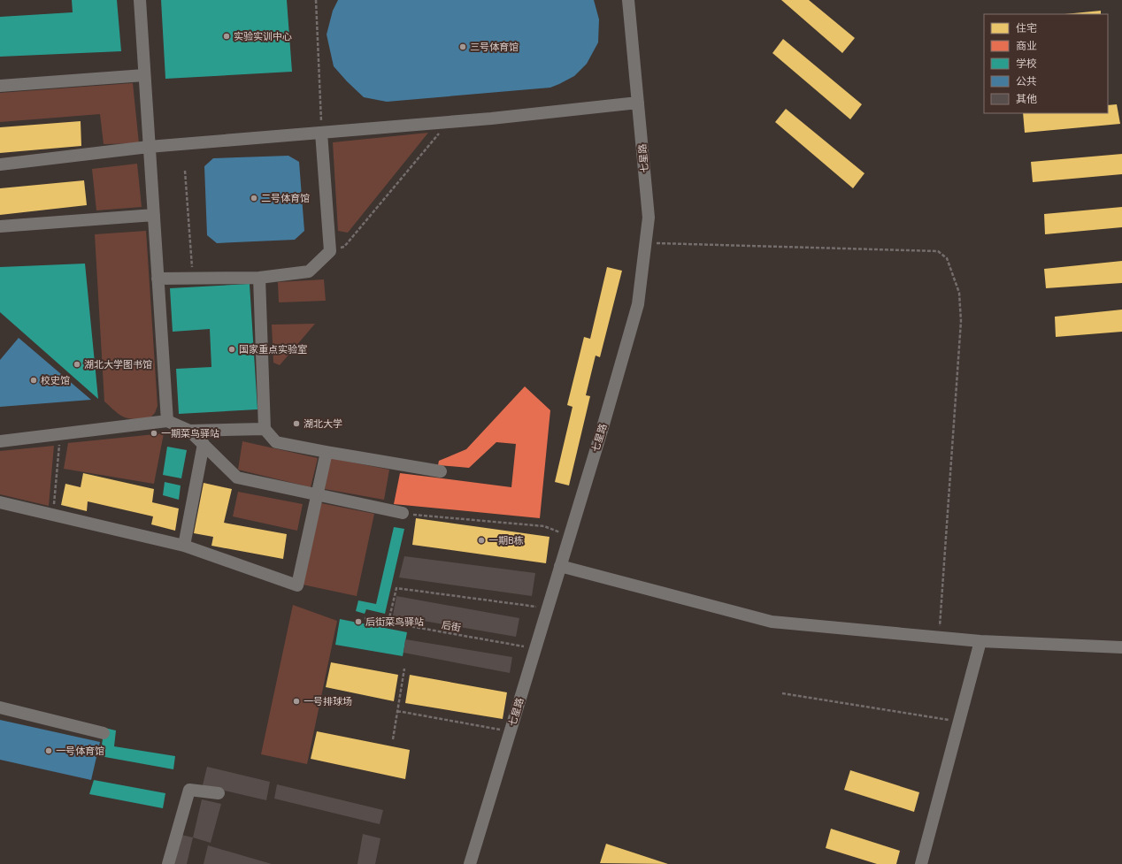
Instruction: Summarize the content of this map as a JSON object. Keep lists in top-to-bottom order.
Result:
{
  "streets": {
    "street": ["七星路"],
    "path": ["后街"]
  },
  "crossings": [
    ["七星路", "后街"]
  ],
  "places": [
    "实验实训中心",
    "三号体育馆",
    "二号体育馆",
    "国家重点实验室",
    "湖北大学图书馆",
    "校史馆",
    "湖北大学",
    "一期菜鸟驿站",
    "一期B栋",
    "后街菜鸟驿站",
    "一号排球场",
    "一号体育馆"
  ],
  "legend": [
    "住宅",
    "商业",
    "学校",
    "公共",
    "其他"
  ]
}
